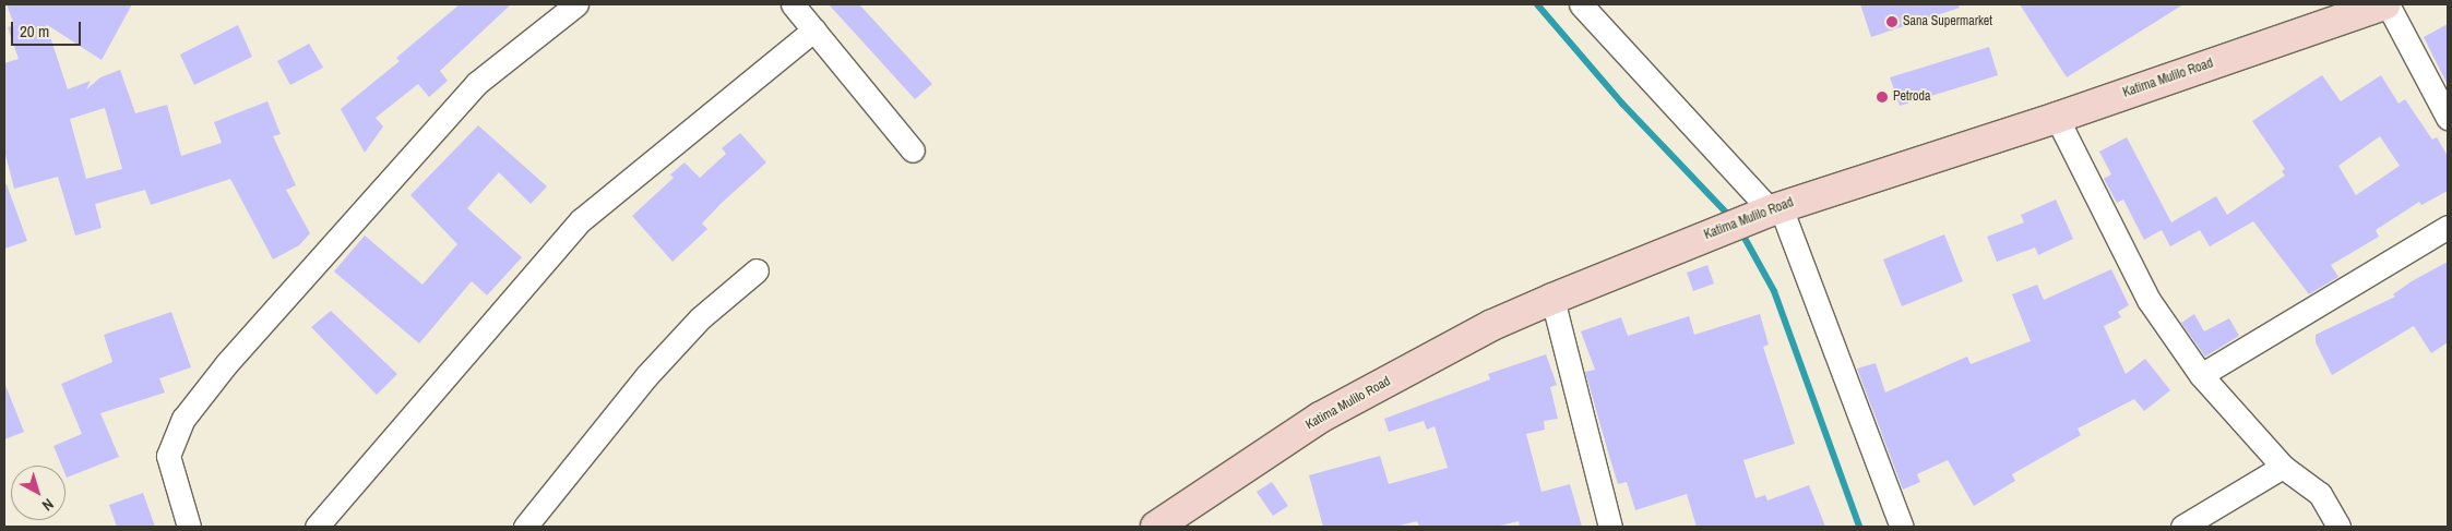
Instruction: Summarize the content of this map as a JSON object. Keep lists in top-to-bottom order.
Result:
{
  "streets": {
    "main road": ["Katima Mulilo Road"]
  },
  "places": ["Sana Supermarket", "Petroda"],
  "scale_bar": "20 m",
  "north": "bottom right"
}
